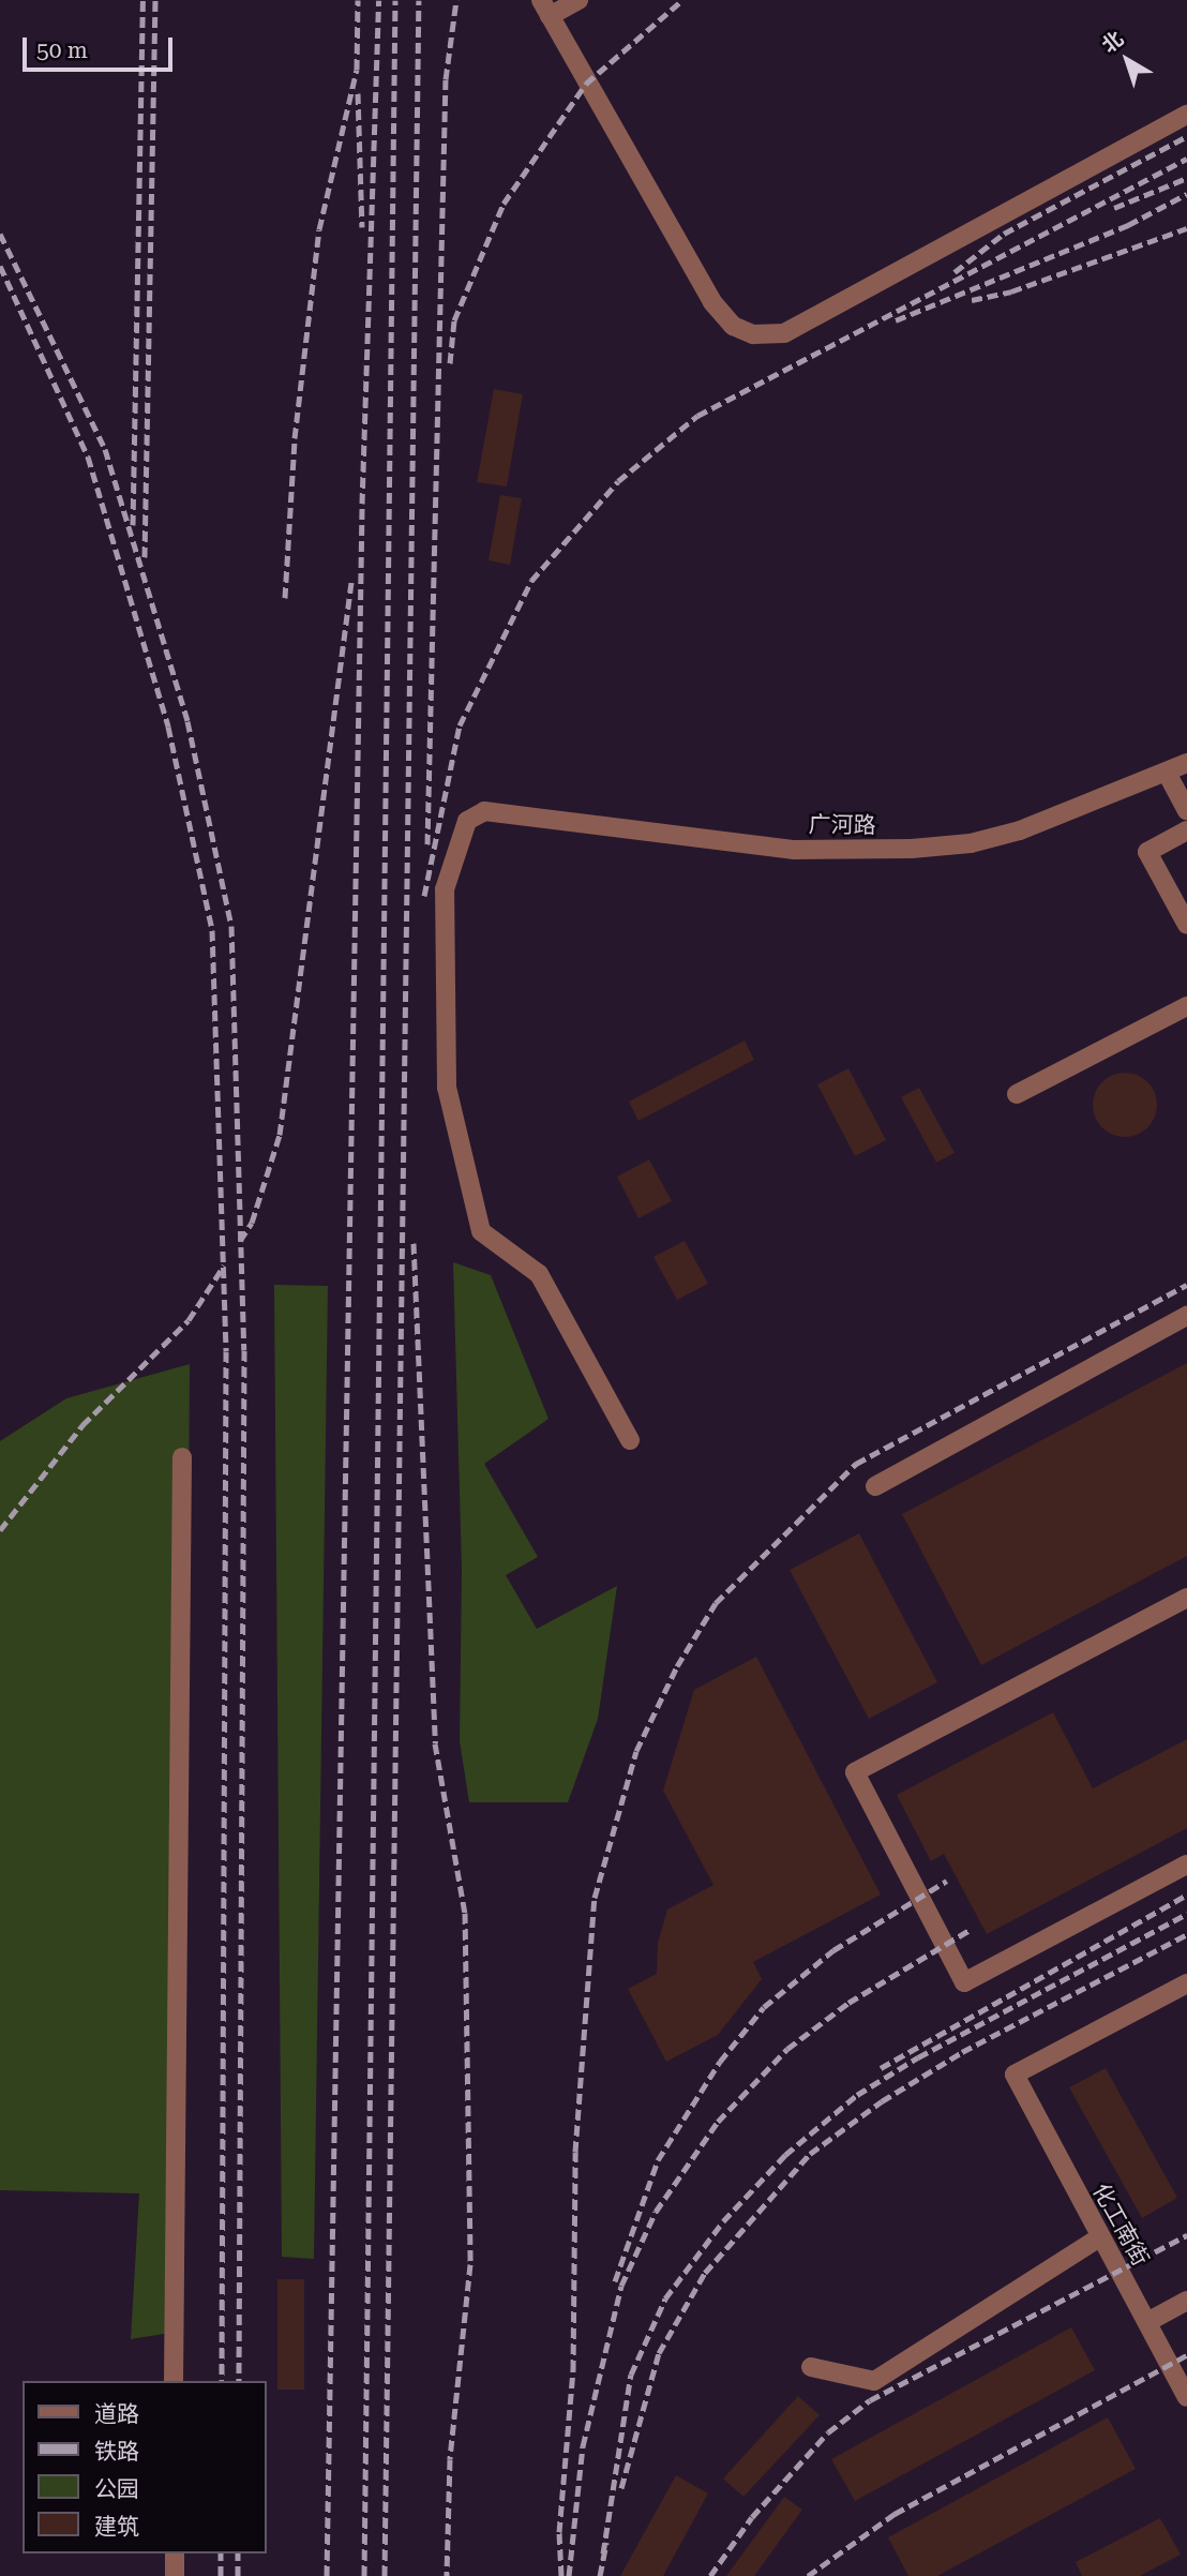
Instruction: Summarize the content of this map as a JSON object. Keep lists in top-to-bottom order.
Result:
{
  "streets": {
    "street": ["广河路", "化工南街"]
  },
  "legend": [
    "道路",
    "铁路",
    "公园",
    "建筑"
  ],
  "scale_bar": "50 m",
  "north": "top left"
}
